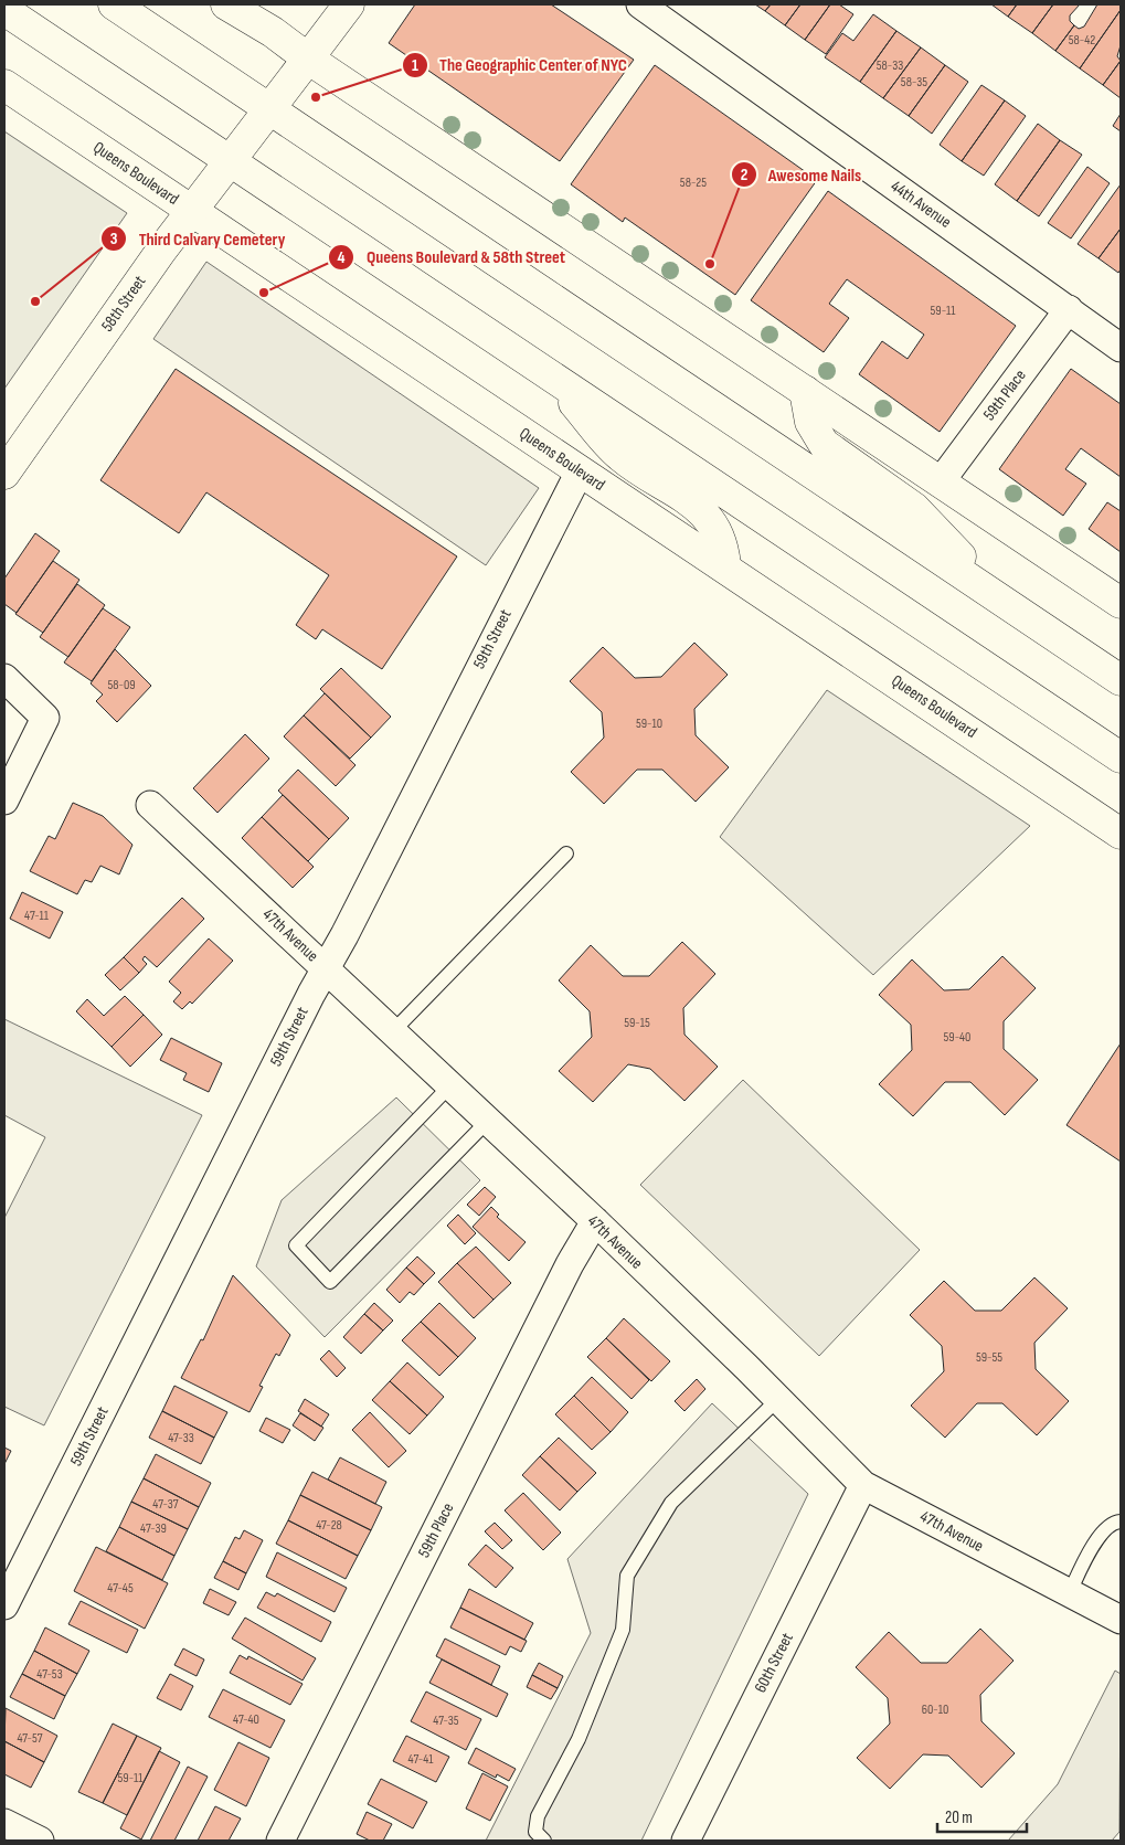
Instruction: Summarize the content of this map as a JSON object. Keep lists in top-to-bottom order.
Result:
{
  "streets": {
    "main road": ["Queens Boulevard", "58th Street"],
    "street": [
      "44th Avenue",
      "59th Place",
      "59th Street",
      "47th Avenue",
      "60th Street"
    ]
  },
  "crossings": [
    ["Queens Boulevard", "58th Street"],
    ["Queens Boulevard", "59th Street"],
    ["44th Avenue", "59th Place"],
    ["59th Place", "47th Avenue"],
    ["59th Street", "47th Avenue"],
    ["47th Avenue", "60th Street"]
  ],
  "places": [
    "The Geographic Center of NYC",
    "Awesome Nails",
    "Queens Boulevard & 58th Street",
    "Third Calvary Cemetery"
  ],
  "house_numbers": [
    "58-42",
    "58-33",
    "58-35",
    "58-25",
    "59-11",
    "58-09",
    "59-10",
    "47-11",
    "59-15",
    "59-40",
    "59-55",
    "47-33",
    "47-37",
    "47-28",
    "47-39",
    "47-45",
    "47-53",
    "60-10",
    "47-40",
    "47-35",
    "47-57",
    "47-41",
    "59-11"
  ],
  "scale_bar": "20 m"
}
